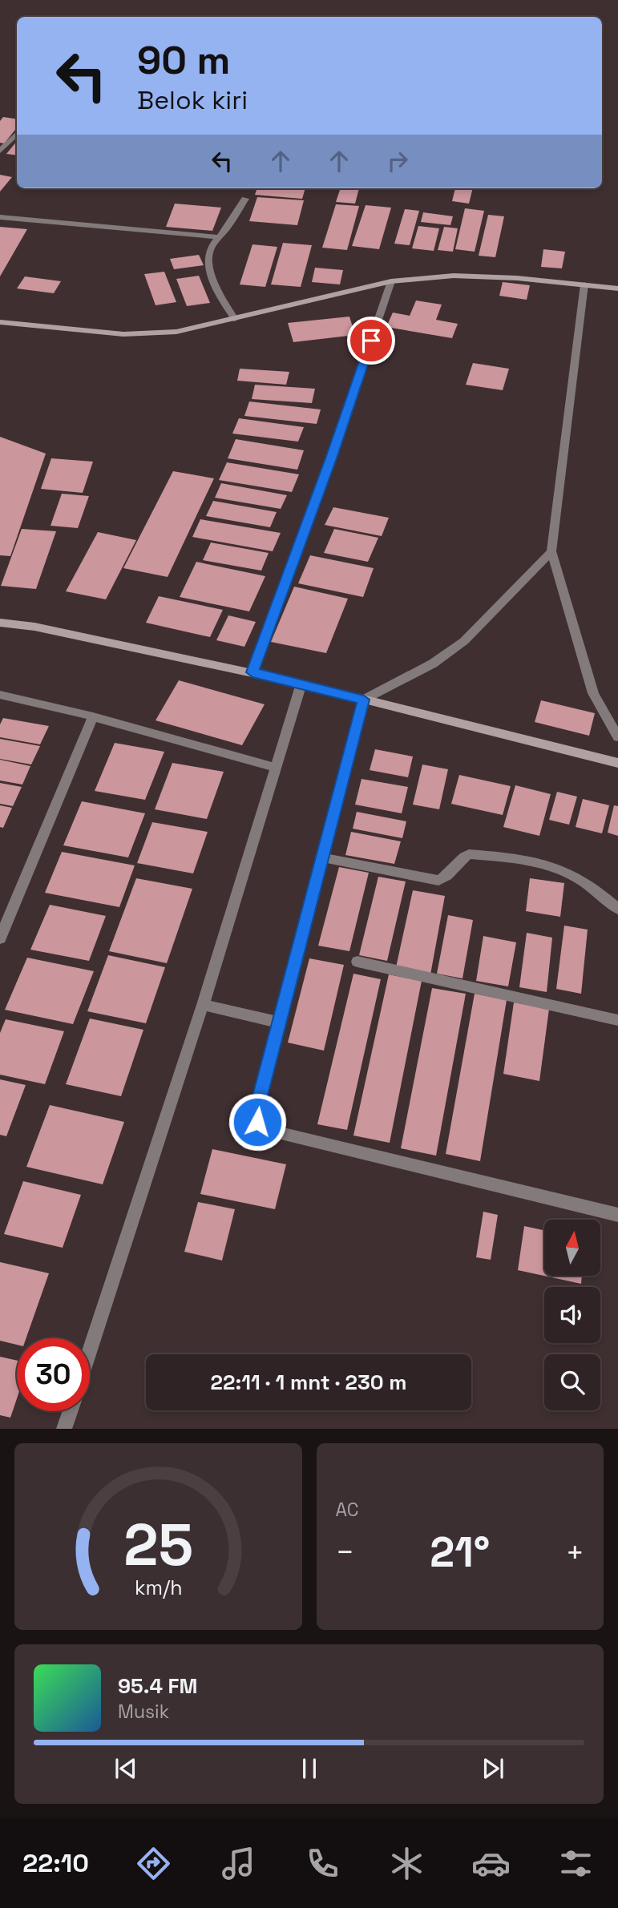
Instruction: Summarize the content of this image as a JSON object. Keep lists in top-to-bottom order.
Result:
{
  "north": "top",
  "page": {
    "turn": ["90 m", "Belok kiri"],
    "limit": "30",
    "trip": "22:11 · 1 mnt · 230 m",
    "tile": "AC",
    "heat": ["−", "21°", "+"],
    "song": ["95.4 FM", "Musik"],
    "tabs": "22:10",
    "gauge": ["25", "km/h"]
  }
}
